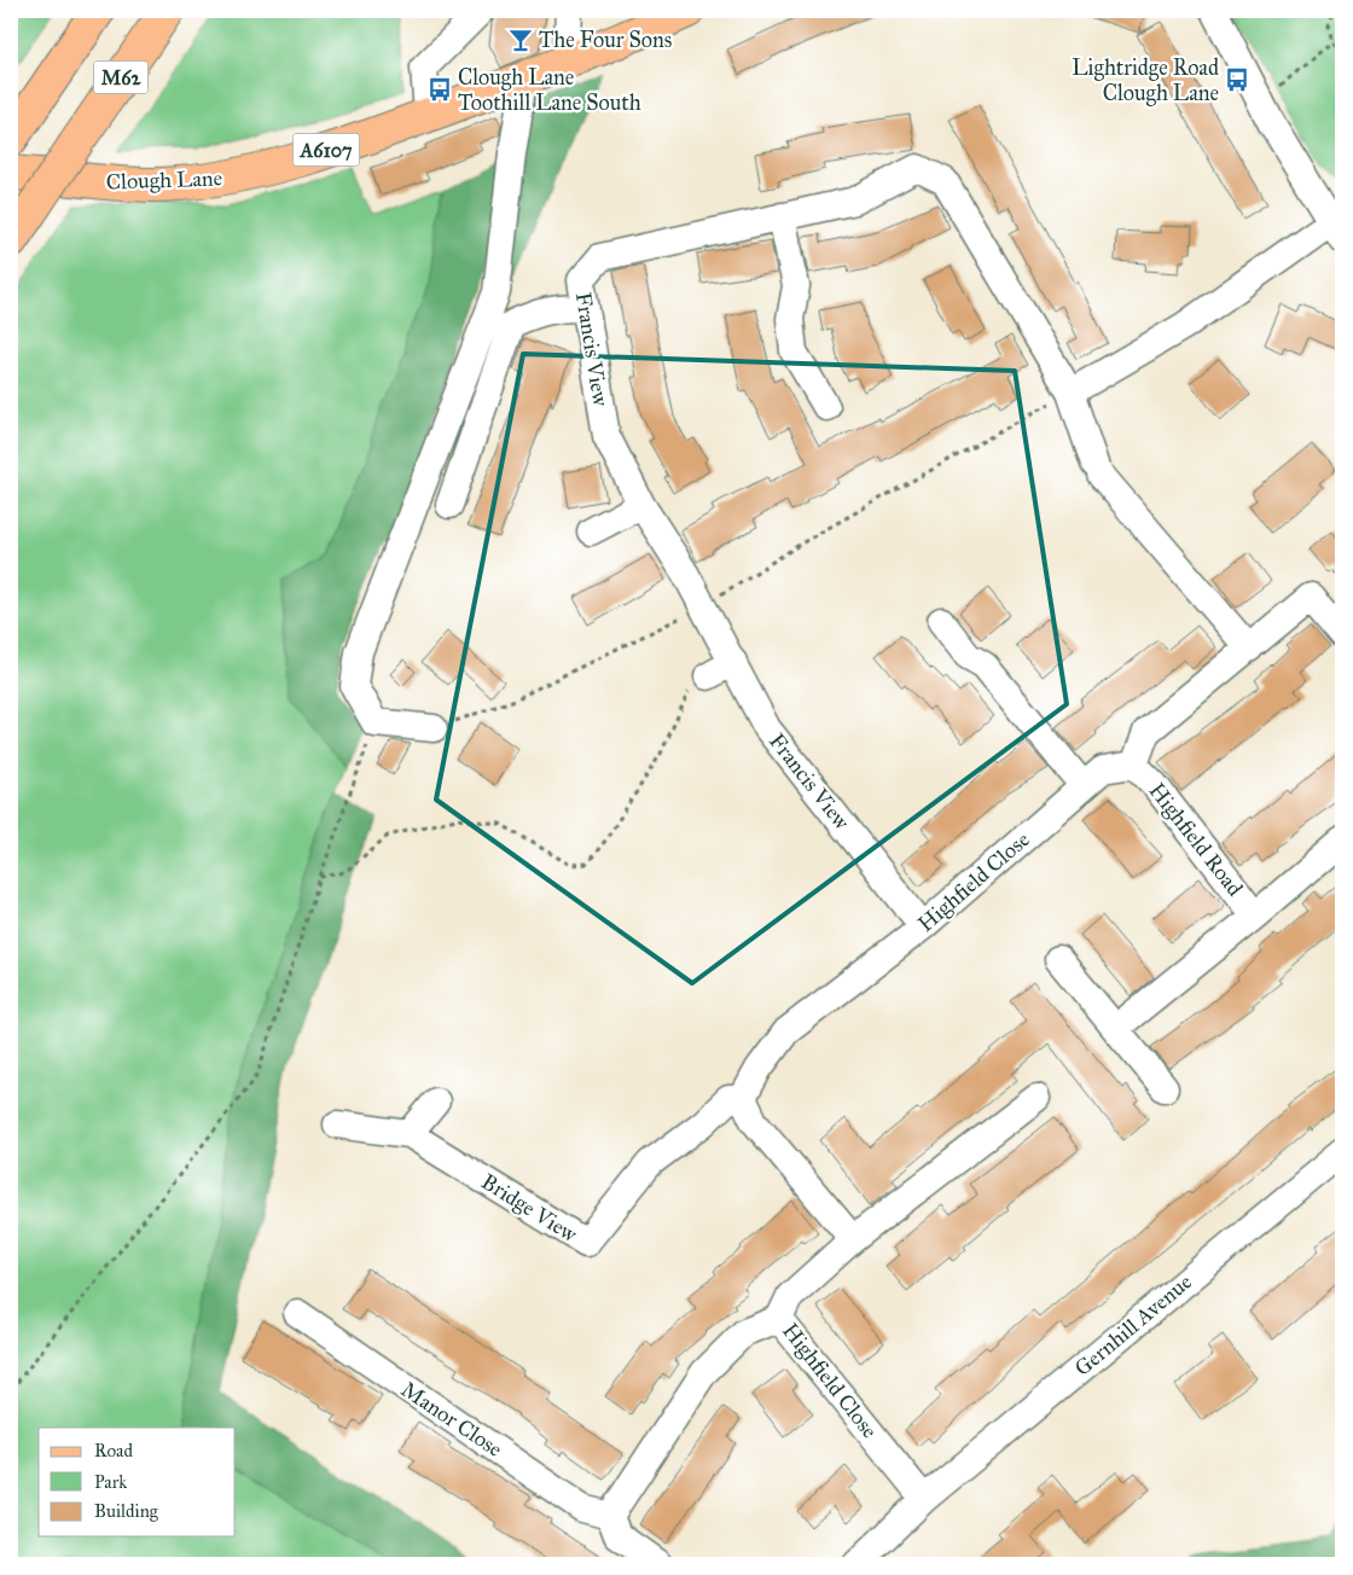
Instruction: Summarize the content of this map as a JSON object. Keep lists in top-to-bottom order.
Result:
{
  "streets": {
    "main road": ["M62", "A6107", "Clough Lane"],
    "street": [
      "Francis View",
      "Highfield Road",
      "Highfield Close",
      "Bridge View",
      "Gernhill Avenue",
      "Manor Close"
    ]
  },
  "crossings": [
    ["Francis View", "Highfield Close"],
    ["Highfield Road", "Highfield Close"],
    ["Highfield Close", "Bridge View"],
    ["Highfield Close", "Gernhill Avenue"]
  ],
  "places": {
    "bar": ["The Four Sons"],
    "bus stop": ["Lightridge Road Clough Lane", "Clough Lane Toothill Lane South"]
  },
  "legend": ["Road", "Park", "Building"]
}
